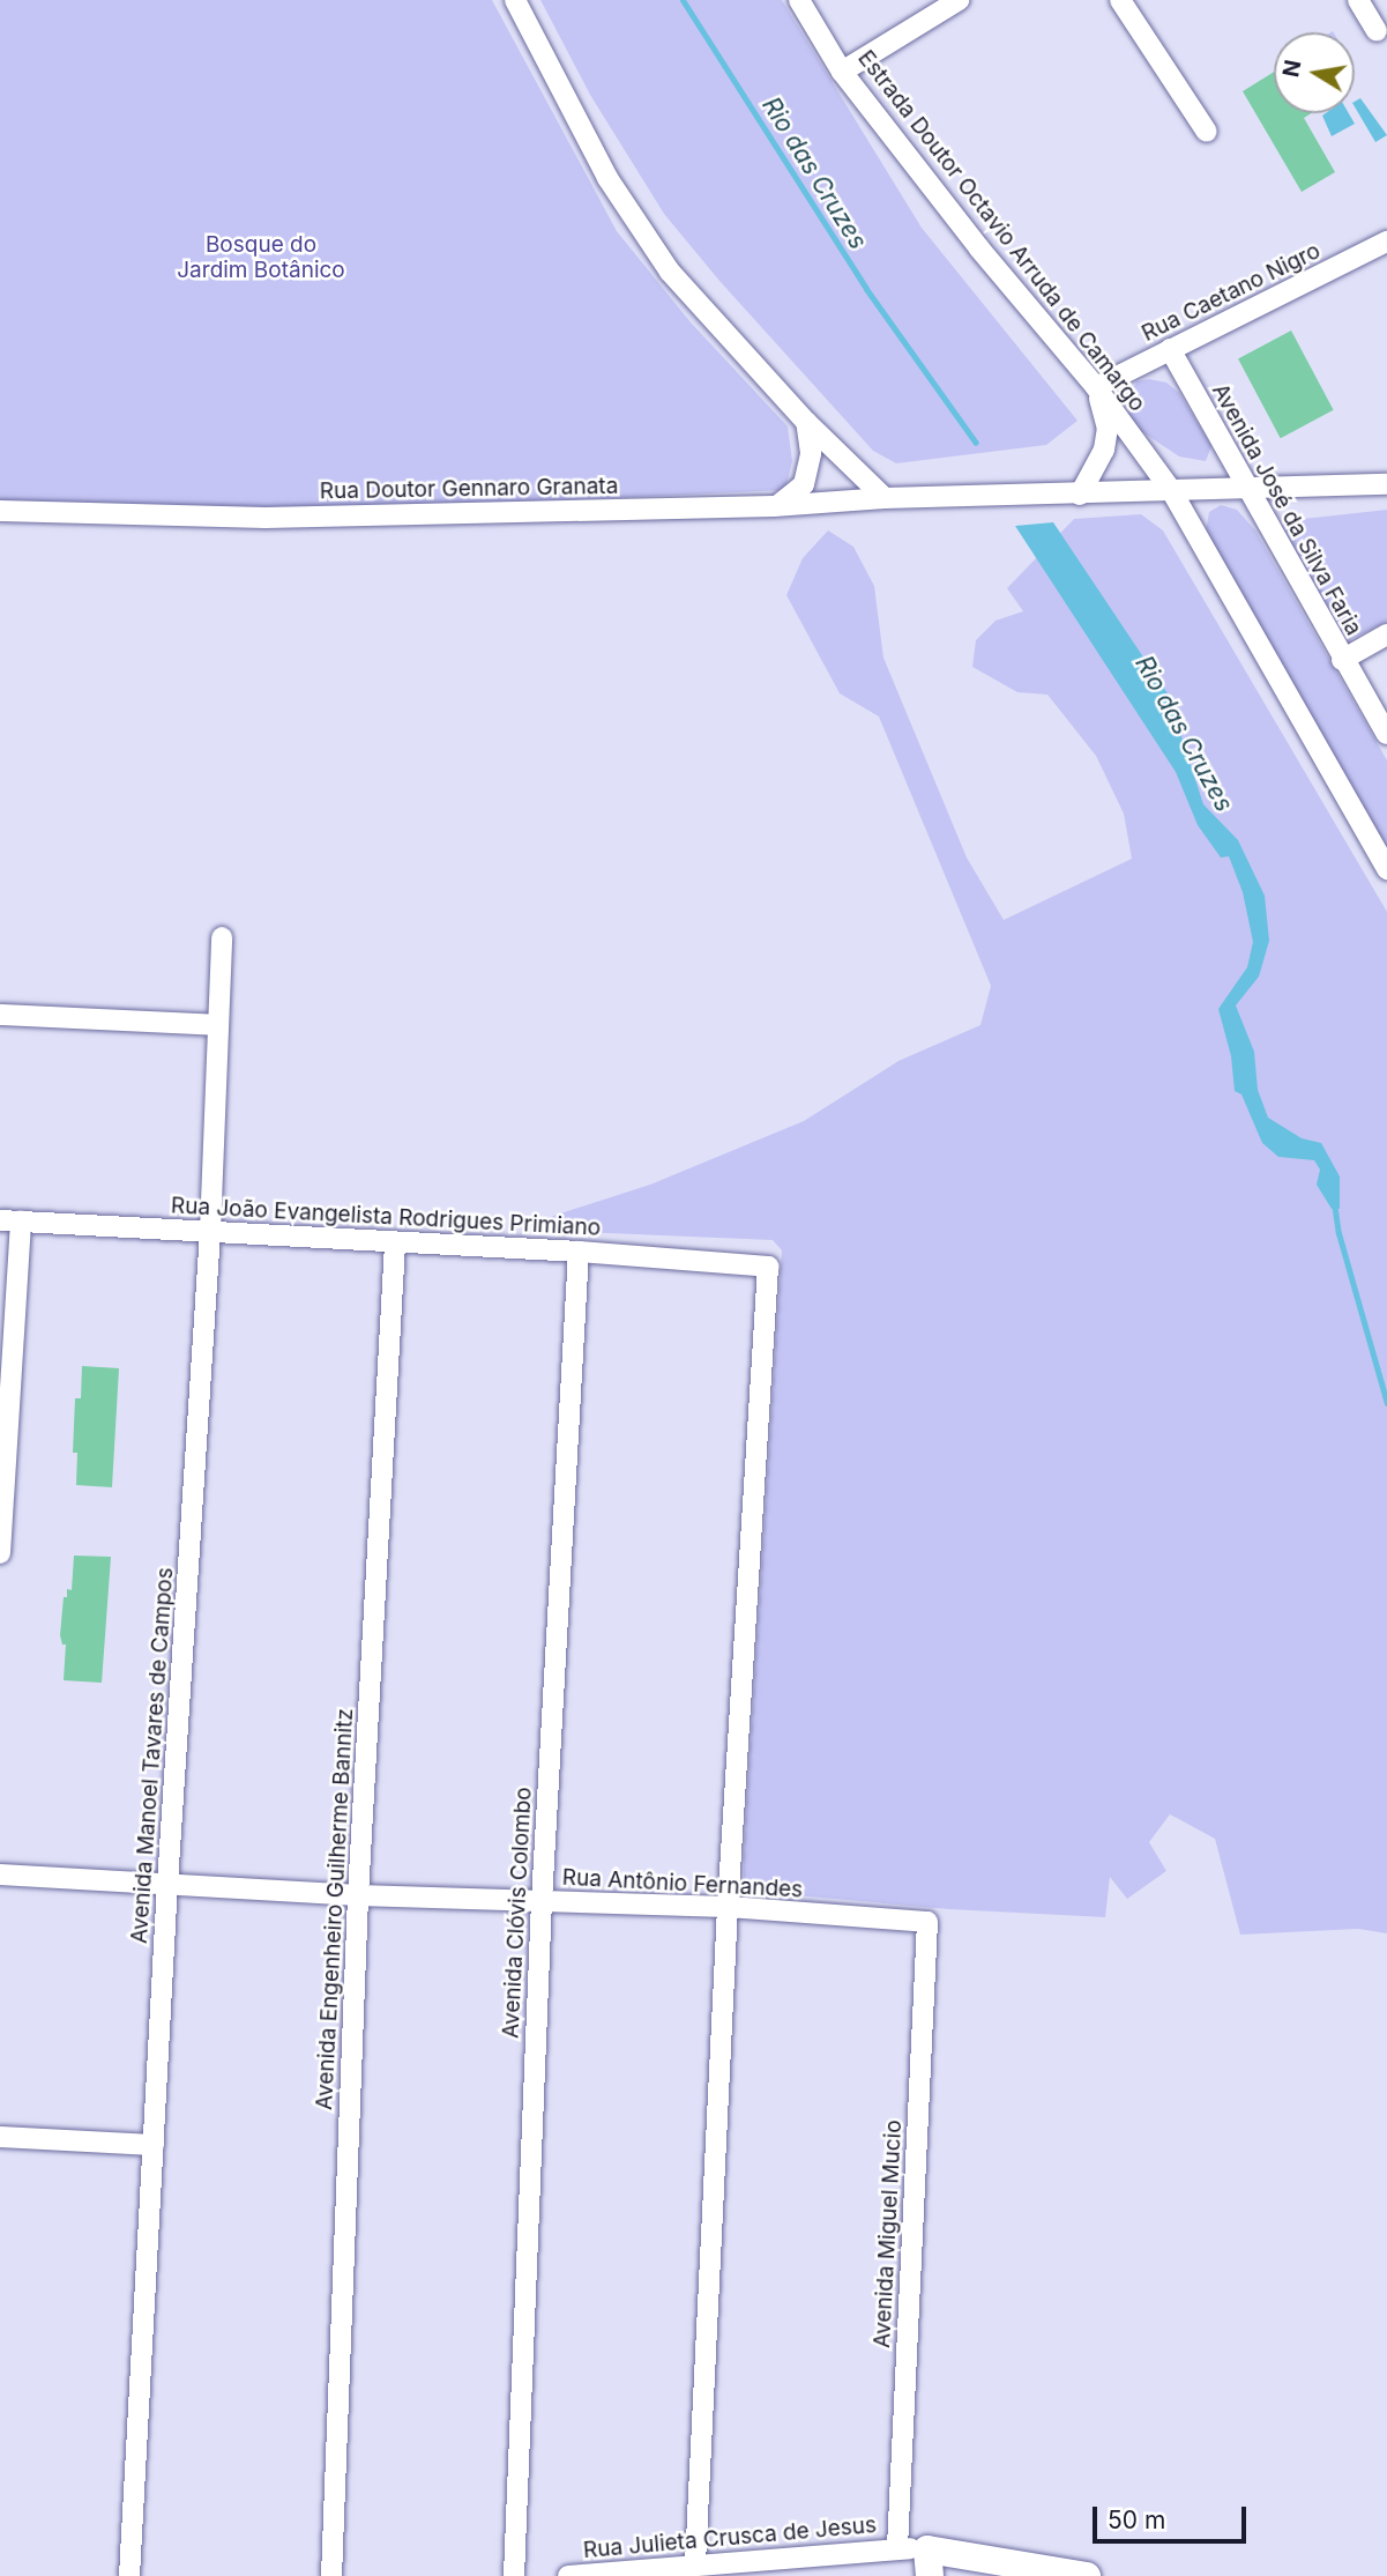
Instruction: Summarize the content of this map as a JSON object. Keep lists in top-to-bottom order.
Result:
{
  "streets": {
    "street": [
      "Estrada Doutor Octavio Arruda de Camargo",
      "Rua Caetano Nigro",
      "Rua Doutor Gennaro Granata",
      "Avenida José da Silva Faria",
      "Rua João Evangelista Rodrigues Primiano",
      "Avenida Manoel Tavares de Campos",
      "Rua Antônio Fernandes",
      "Avenida Engenheiro Guilherme Bannitz",
      "Avenida Clóvis Colombo",
      "Avenida Miguel Mucio",
      "Rua Julieta Crusca de Jesus"
    ]
  },
  "crossings": [
    ["Estrada Doutor Octavio Arruda de Camargo", "Rua Caetano Nigro"],
    ["Rua Caetano Nigro", "Avenida José da Silva Faria"],
    ["Rua João Evangelista Rodrigues Primiano", "Avenida Manoel Tavares de Campos"],
    ["Rua João Evangelista Rodrigues Primiano", "Rua Antônio Fernandes"],
    ["Rua João Evangelista Rodrigues Primiano", "Avenida Engenheiro Guilherme Bannitz"],
    ["Rua João Evangelista Rodrigues Primiano", "Avenida Clóvis Colombo"],
    ["Avenida Manoel Tavares de Campos", "Rua Antônio Fernandes"],
    ["Rua Antônio Fernandes", "Avenida Engenheiro Guilherme Bannitz"],
    ["Rua Antônio Fernandes", "Avenida Clóvis Colombo"],
    ["Rua Antônio Fernandes", "Avenida Miguel Mucio"],
    ["Avenida Miguel Mucio", "Rua Julieta Crusca de Jesus"]
  ],
  "water": ["Rio das Cruzes"],
  "parks": ["Bosque do Jardim Botânico"],
  "scale_bar": "50 m",
  "north": "left"
}
